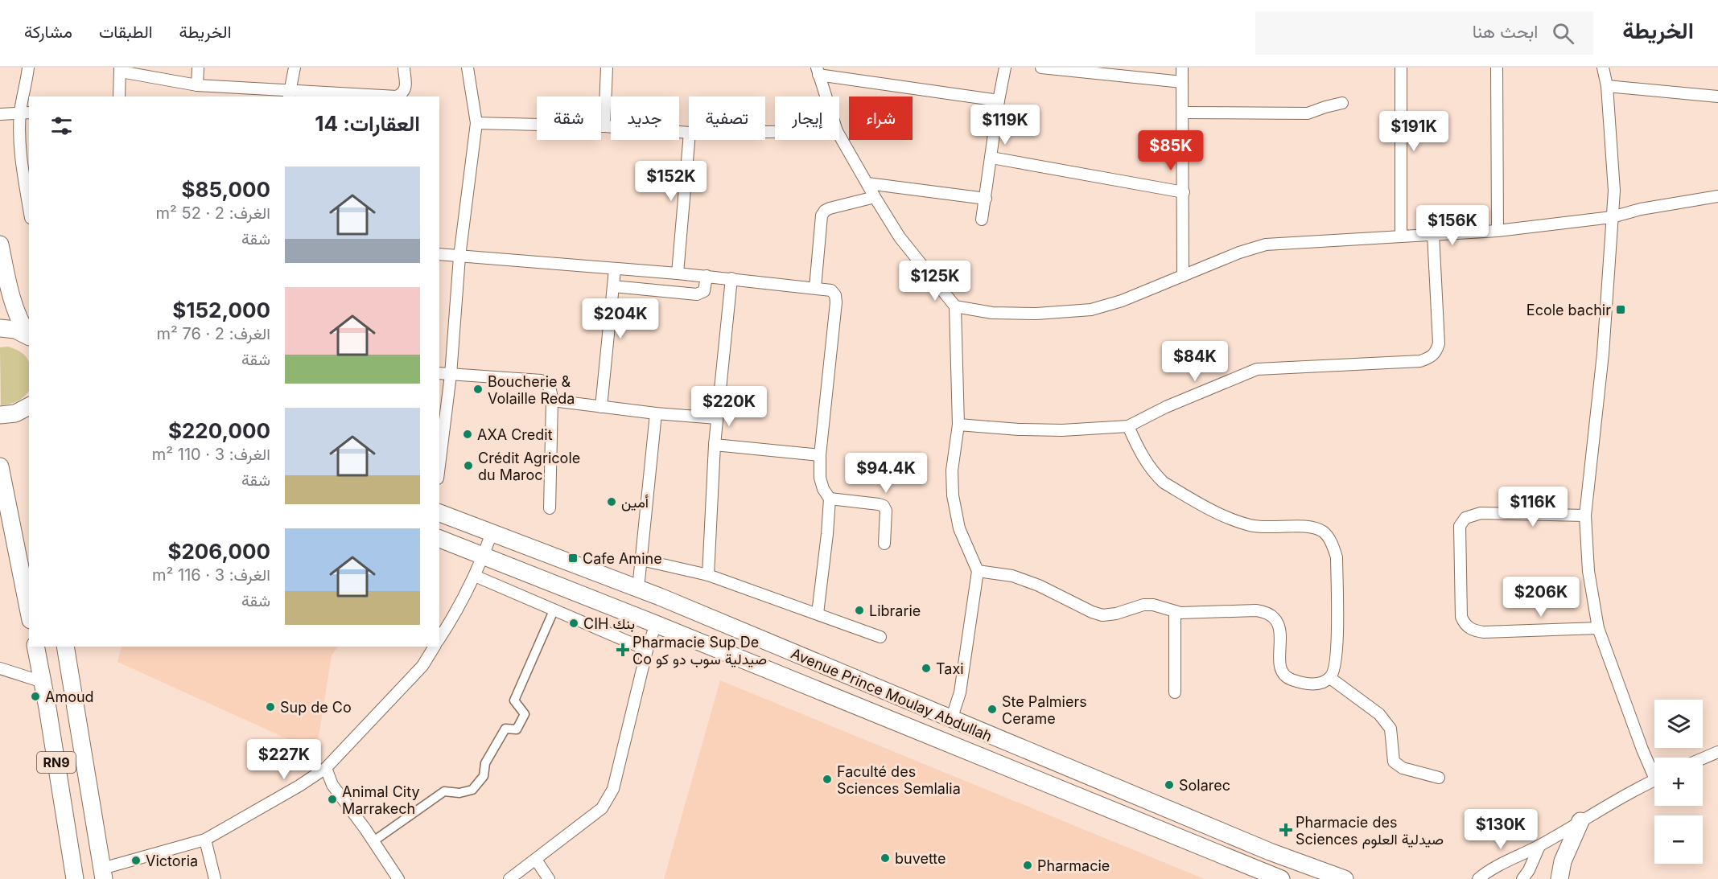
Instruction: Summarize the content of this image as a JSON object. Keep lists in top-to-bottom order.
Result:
{
  "streets": {
    "main road": ["Avenue Prince Moulay Abdullah", "RN9"]
  },
  "places": {
    "transit": ["Ecole bachir", "Cafe Amine"],
    "other": [
      "Boucherie & Volaille Reda",
      "AXA Credit",
      "Crédit Agricole du Maroc",
      "أمين",
      "Librarie",
      "CIH بنك",
      "Taxi",
      "Amoud",
      "Sup de Co",
      "Ste Palmiers Cerame",
      "Faculté des Sciences Semlalia",
      "Solarec",
      "Animal City Marrakech",
      "buvette",
      "Victoria",
      "Pharmacie"
    ],
    "health": ["Pharmacie Sup De Co صيدلية سوب دو كو", "Pharmacie des Sciences صيدلية العلوم"]
  },
  "page": {
    "header": "الخريطة",
    "search": "ابحث هنا",
    "nav": ["الخريطة", "الطبقات", "مشاركة"],
    "chip": [
      "شراء",
      "إيجار",
      "تصفية",
      "جديد",
      "شقة"
    ],
    "heading": "العقارات: 14",
    "price": [
      "$119K",
      "$191K",
      "$85K",
      "$152K",
      "$156K",
      "$125K",
      "$204K",
      "$84K",
      "$220K",
      "$94.4K",
      "$116K",
      "$206K",
      "$227K",
      "$130K"
    ],
    "list": [
      {
        "name": "$85,000",
        "note": "الغرف: 2 · 52 m² · شقة"
      },
      {
        "name": "$152,000",
        "note": "الغرف: 2 · 76 m² · شقة"
      },
      {
        "name": "$220,000",
        "note": "الغرف: 3 · 110 m² · شقة"
      },
      {
        "name": "$206,000",
        "note": "الغرف: 3 · 116 m² · شقة"
      }
    ],
    "map_buttons": ["+", "−"]
  }
}
